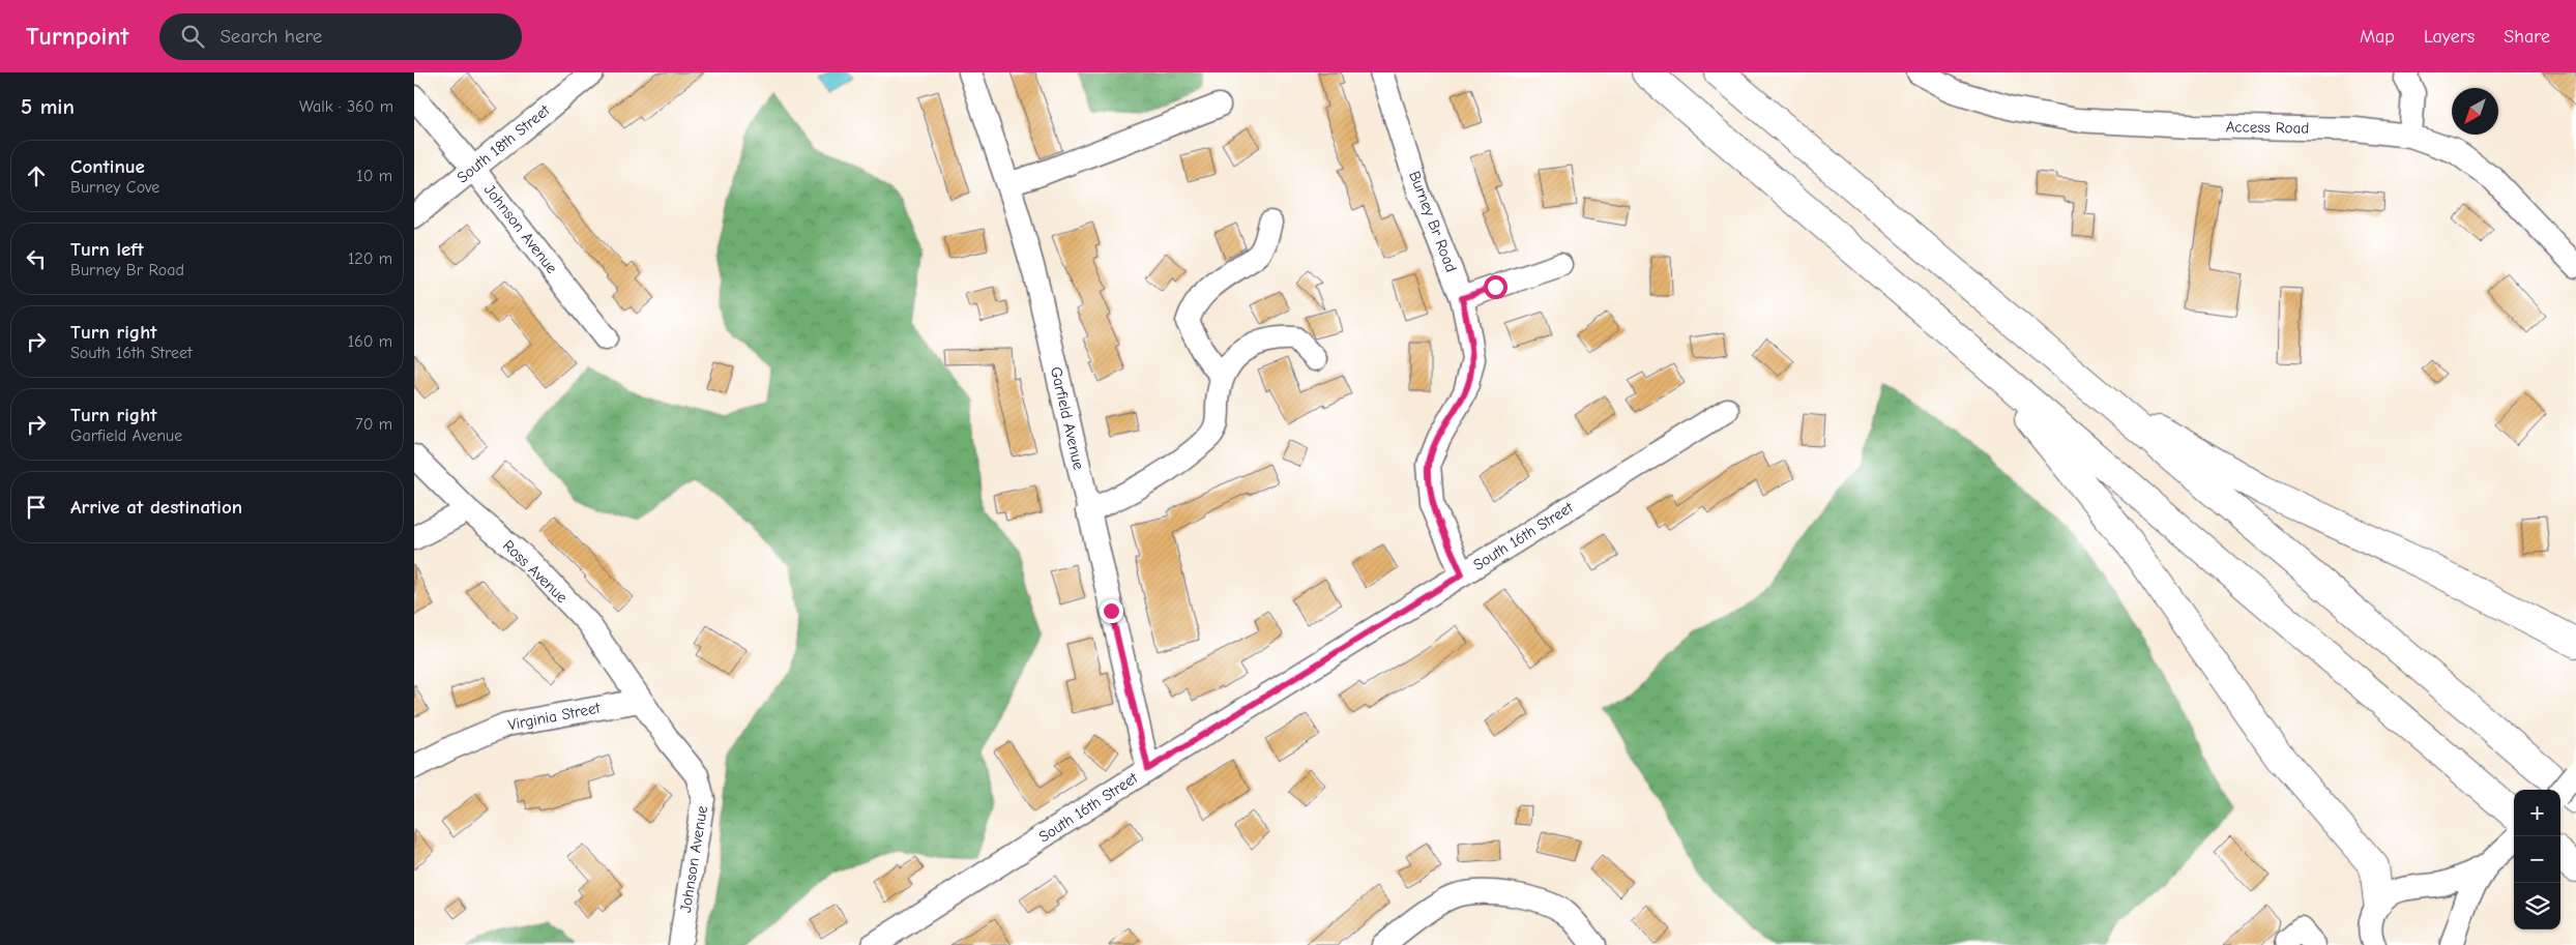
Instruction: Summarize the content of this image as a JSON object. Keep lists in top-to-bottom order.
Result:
{
  "streets": {
    "street": [
      "Access Road",
      "South 18th Street",
      "Burney Br Road",
      "Johnson Avenue",
      "Garfield Avenue",
      "South 16th Street",
      "Ross Avenue",
      "Virginia Street"
    ]
  },
  "crossings": [
    ["South 18th Street", "Johnson Avenue"],
    ["Burney Br Road", "South 16th Street"],
    ["Johnson Avenue", "Ross Avenue"],
    ["Johnson Avenue", "Virginia Street"],
    ["Garfield Avenue", "South 16th Street"],
    ["Ross Avenue", "Virginia Street"]
  ],
  "north": "bottom left",
  "page": {
    "header": "Turnpoint",
    "search": "Search here",
    "nav": ["Map", "Layers", "Share"],
    "heading": ["5 min", "Walk · 360 m"],
    "list": [
      ["Continue", "Burney Cove", "10 m"],
      ["Turn left", "Burney Br Road", "120 m"],
      ["Turn right", "South 16th Street", "160 m"],
      ["Turn right", "Garfield Avenue", "70 m"],
      "Arrive at destination"
    ],
    "map_buttons": ["+", "−"]
  }
}
